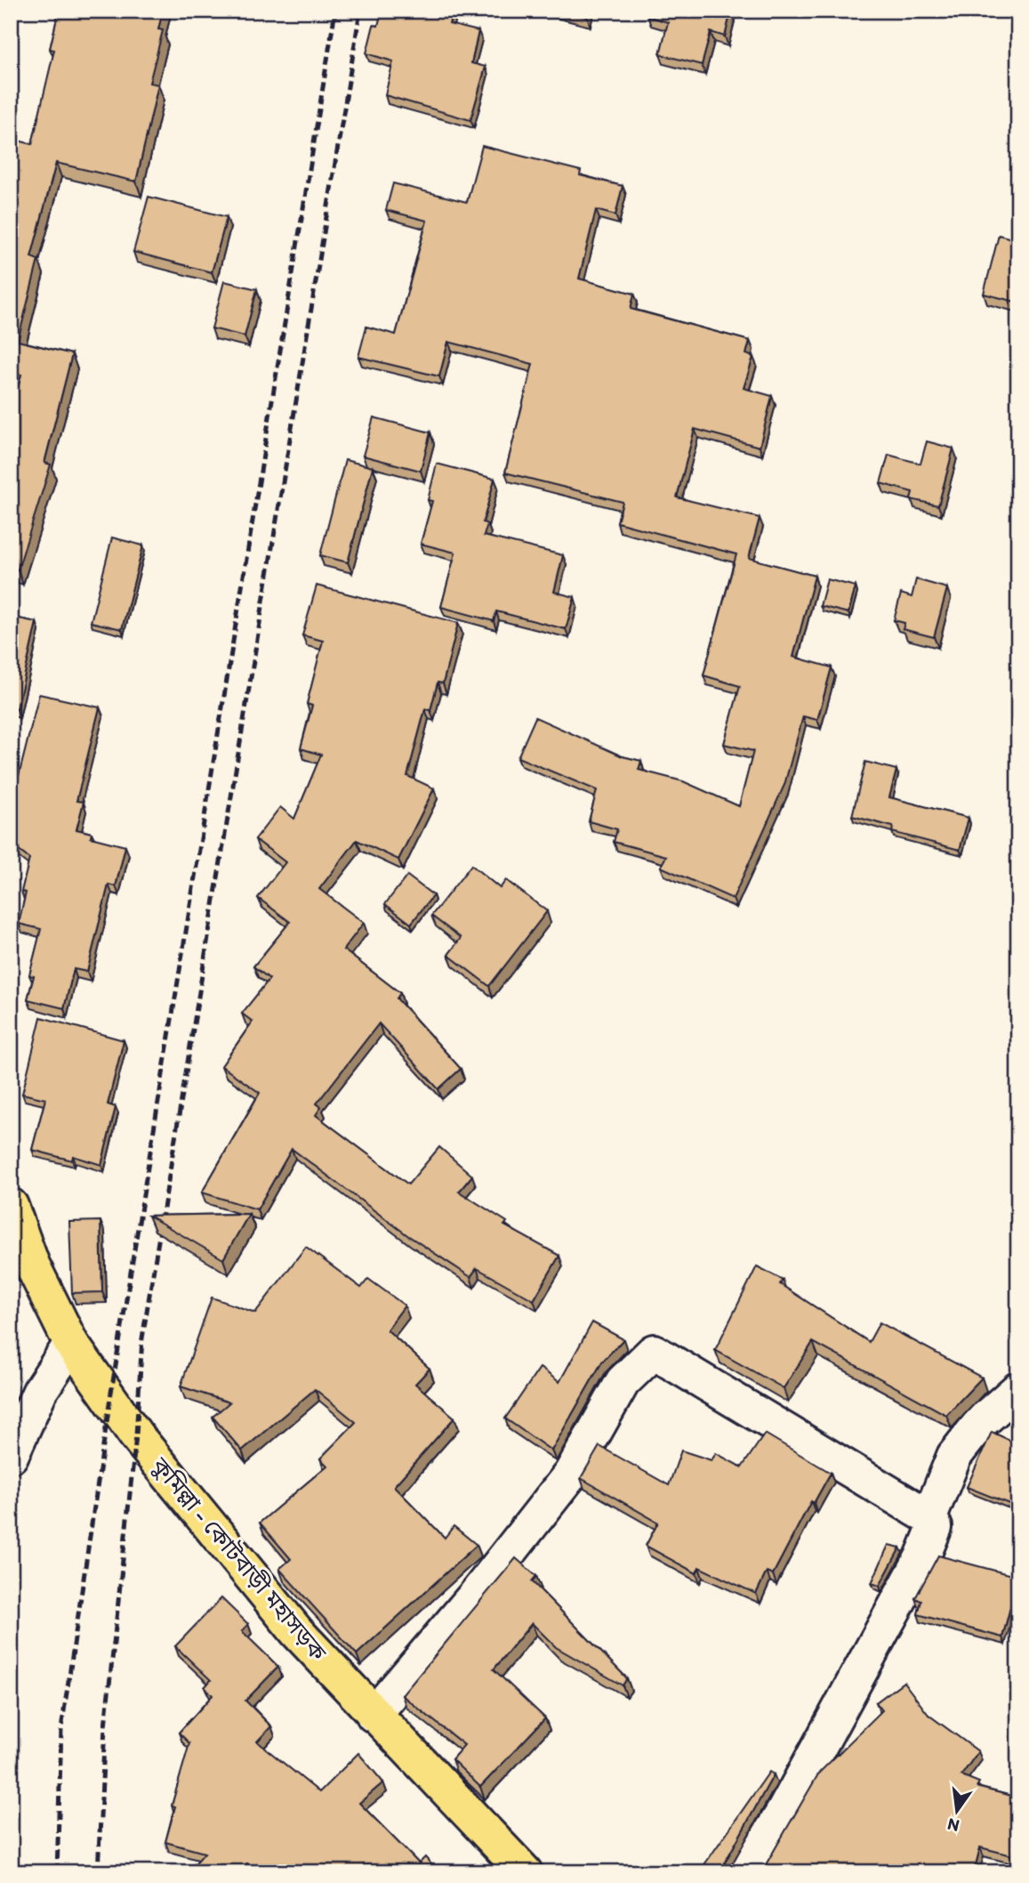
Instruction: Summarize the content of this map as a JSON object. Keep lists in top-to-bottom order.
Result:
{
  "streets": {
    "main road": ["কুমিল্লা - কোটবাড়ী মহাসড়ক"]
  },
  "north": "bottom"
}
